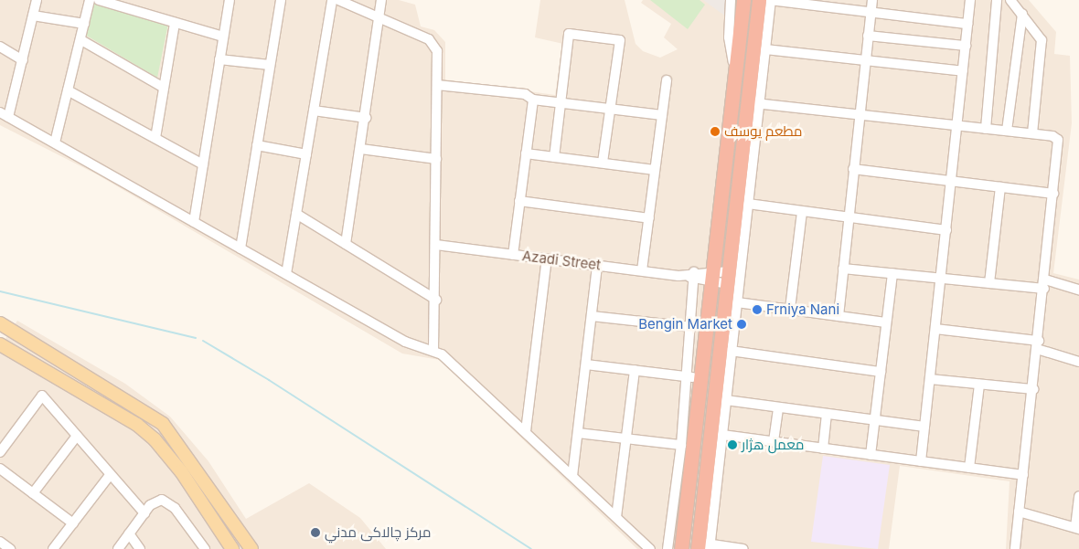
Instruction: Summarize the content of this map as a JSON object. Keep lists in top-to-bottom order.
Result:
{
  "streets": {
    "street": ["Azadi Street"]
  },
  "places": [
    "مطعم يوسف",
    "Frniya Nani",
    "Bengin Market",
    "معمل هژار",
    "مركز چالاکى مدني"
  ]
}
